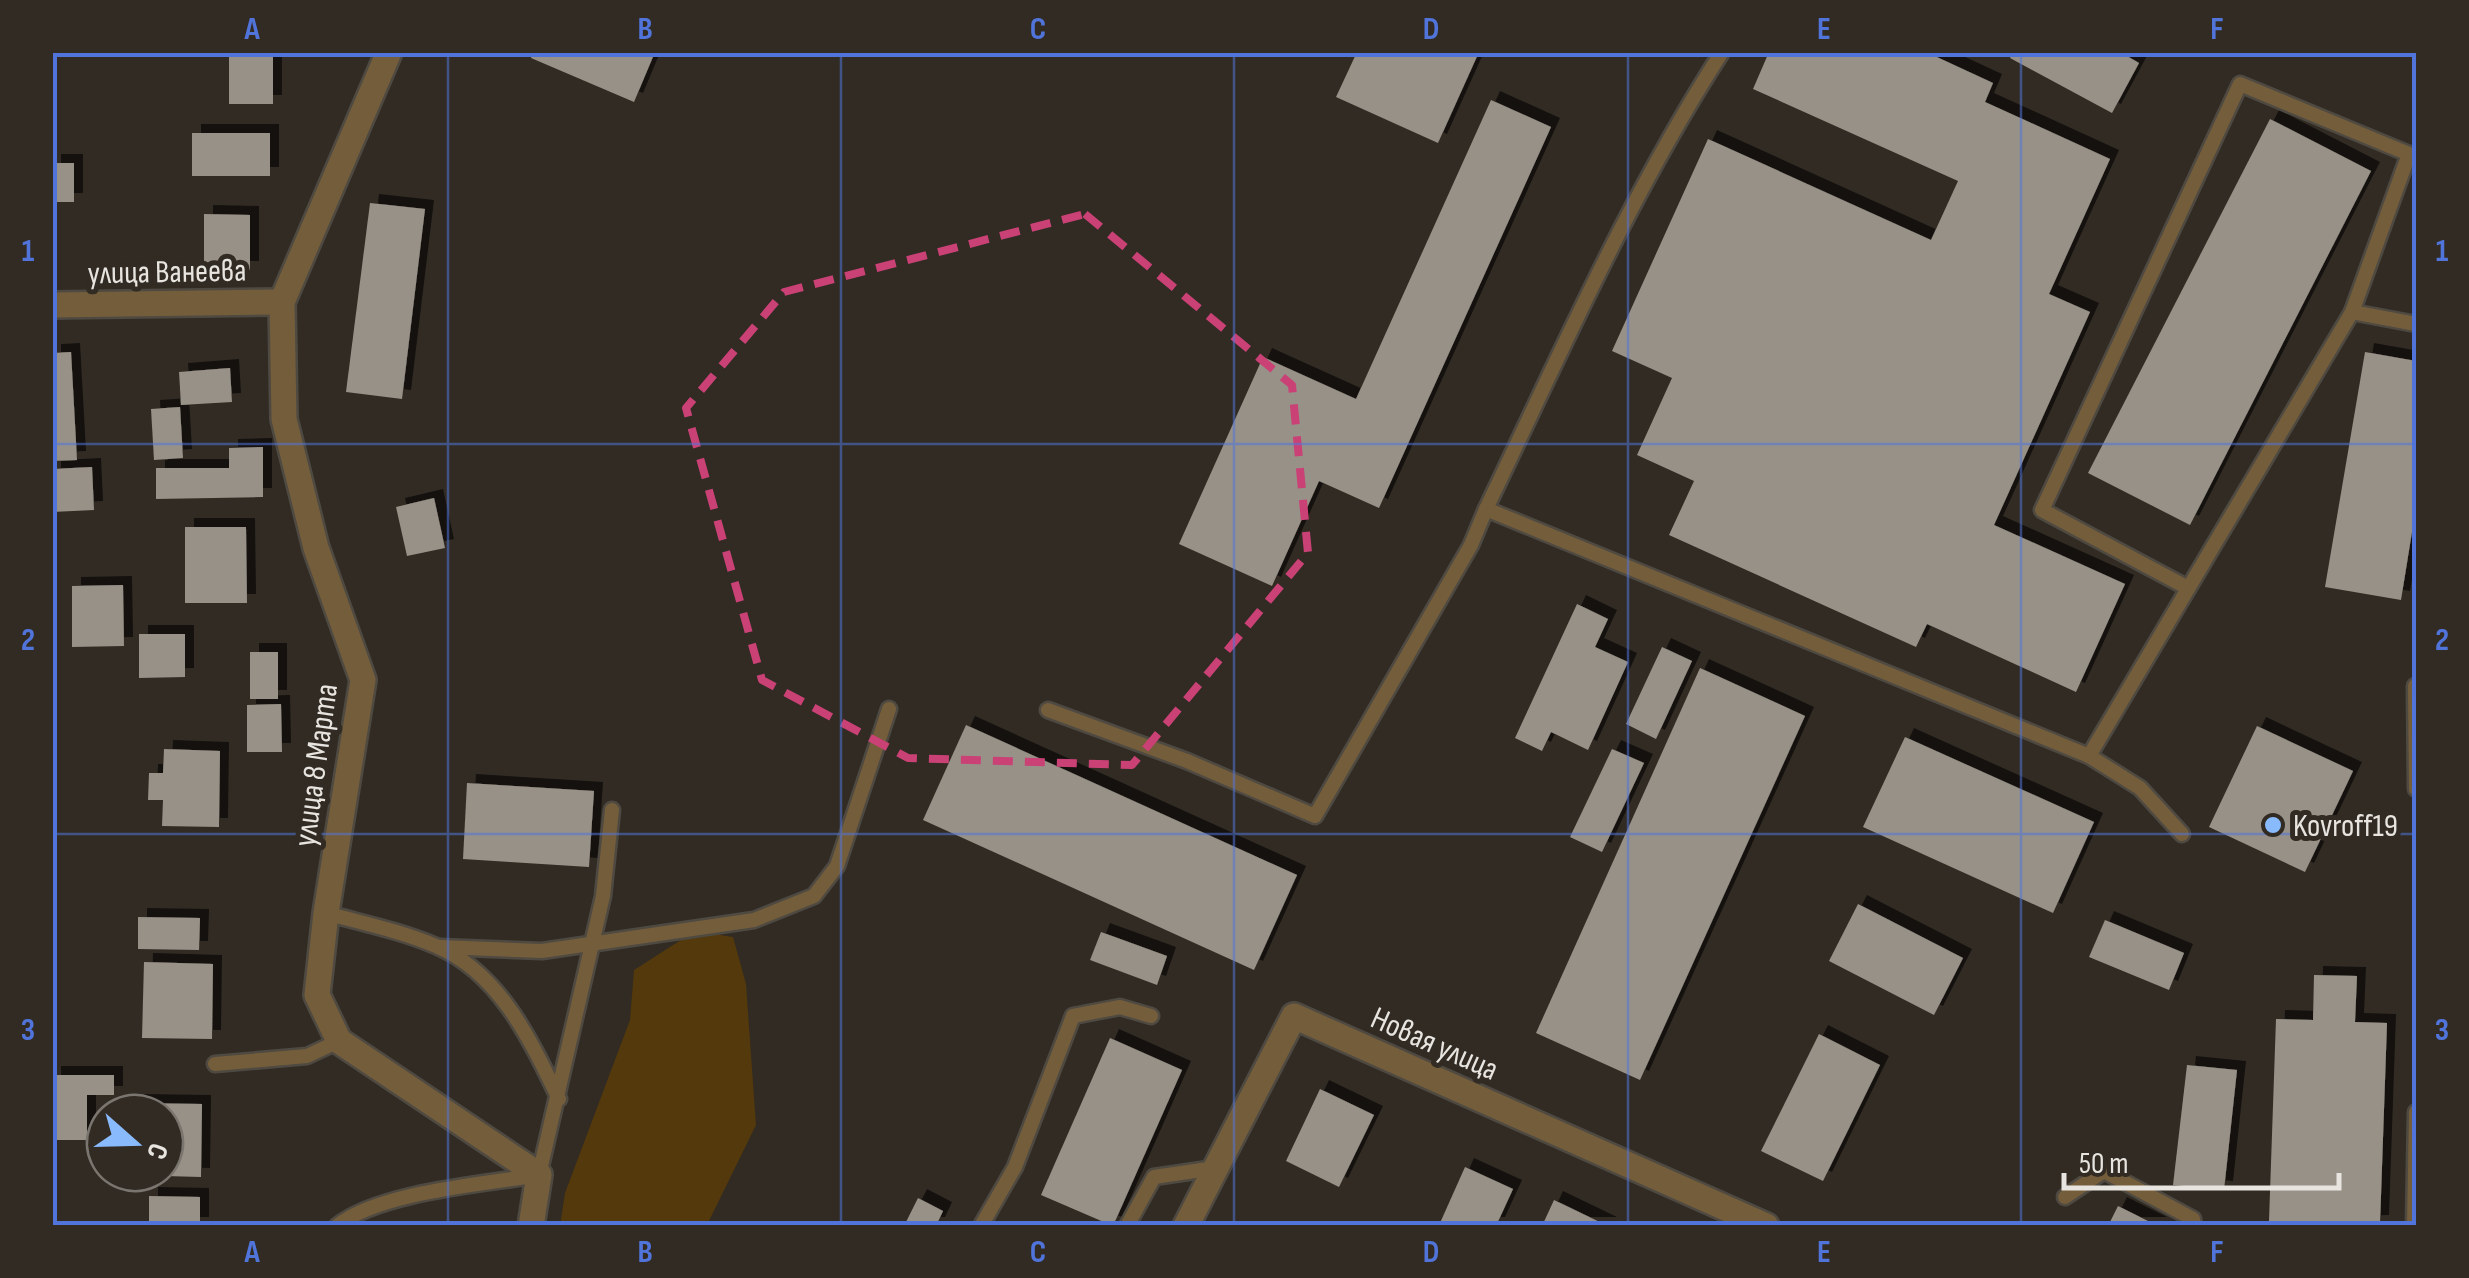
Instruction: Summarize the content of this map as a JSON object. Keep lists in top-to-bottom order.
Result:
{
  "streets": {
    "street": ["улица Ванеева", "улица 8 Марта", "Новая улица"]
  },
  "crossings": [
    ["улица Ванеева", "улица 8 Марта"]
  ],
  "places": ["Kovroff19"],
  "scale_bar": "50 m",
  "north": "right",
  "grid": {
    "columns": [
      "A",
      "B",
      "C",
      "D",
      "E",
      "F"
    ],
    "rows": ["1", "2", "3"]
  }
}
